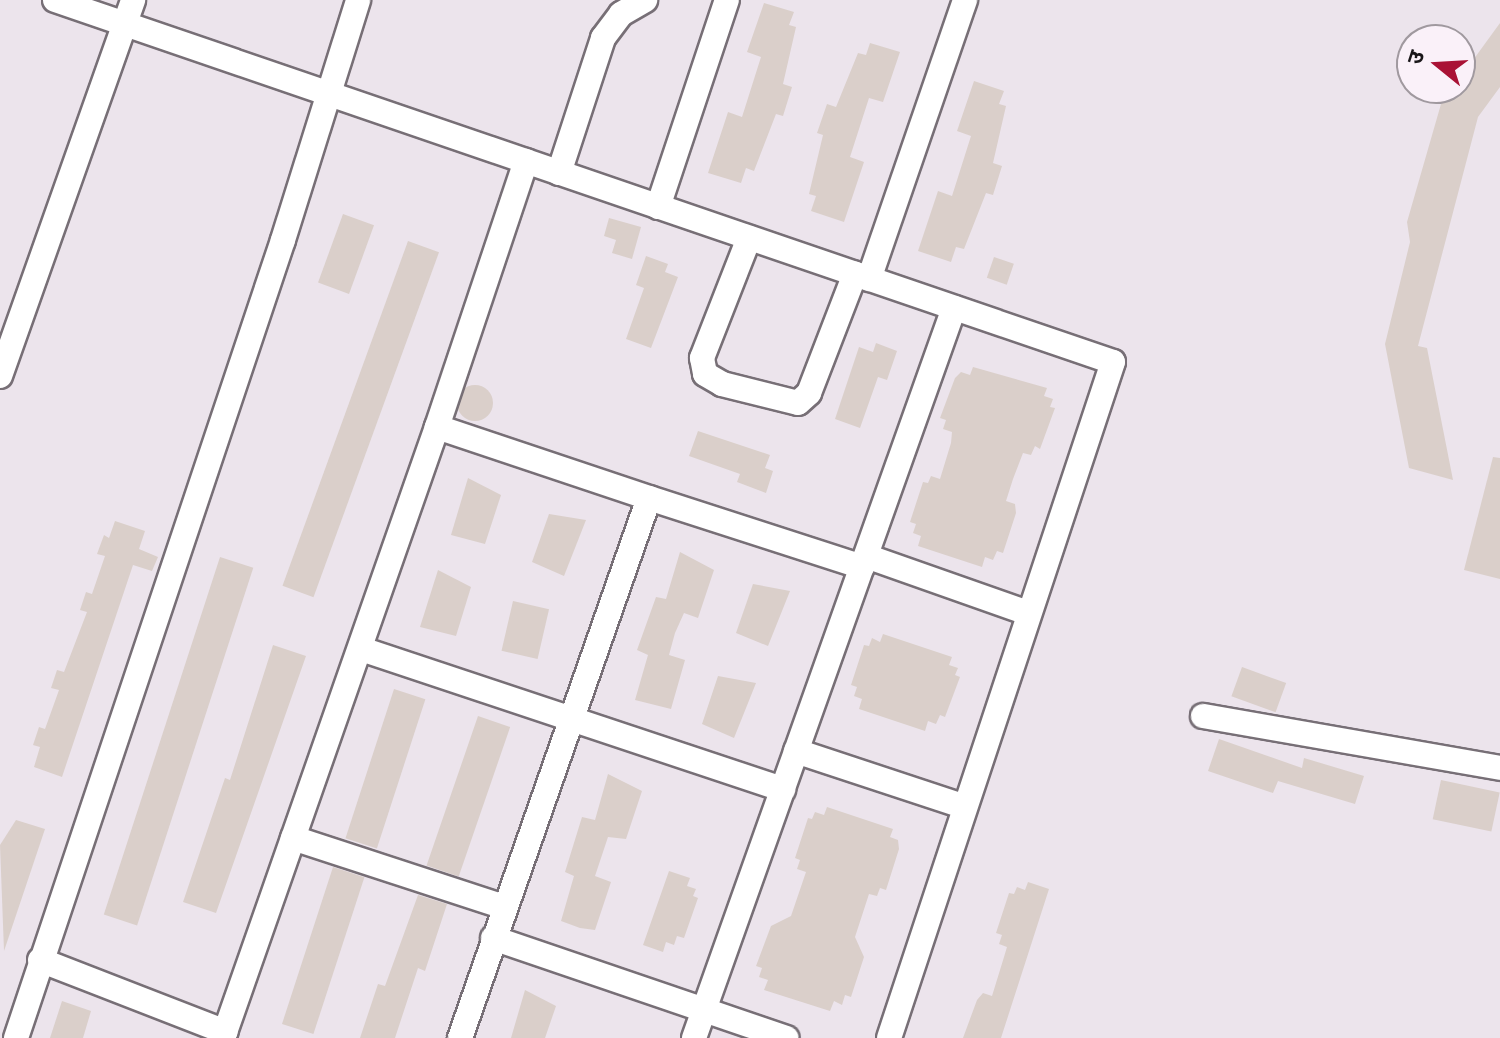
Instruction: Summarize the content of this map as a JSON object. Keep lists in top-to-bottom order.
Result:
{
  "north": "left"
}
